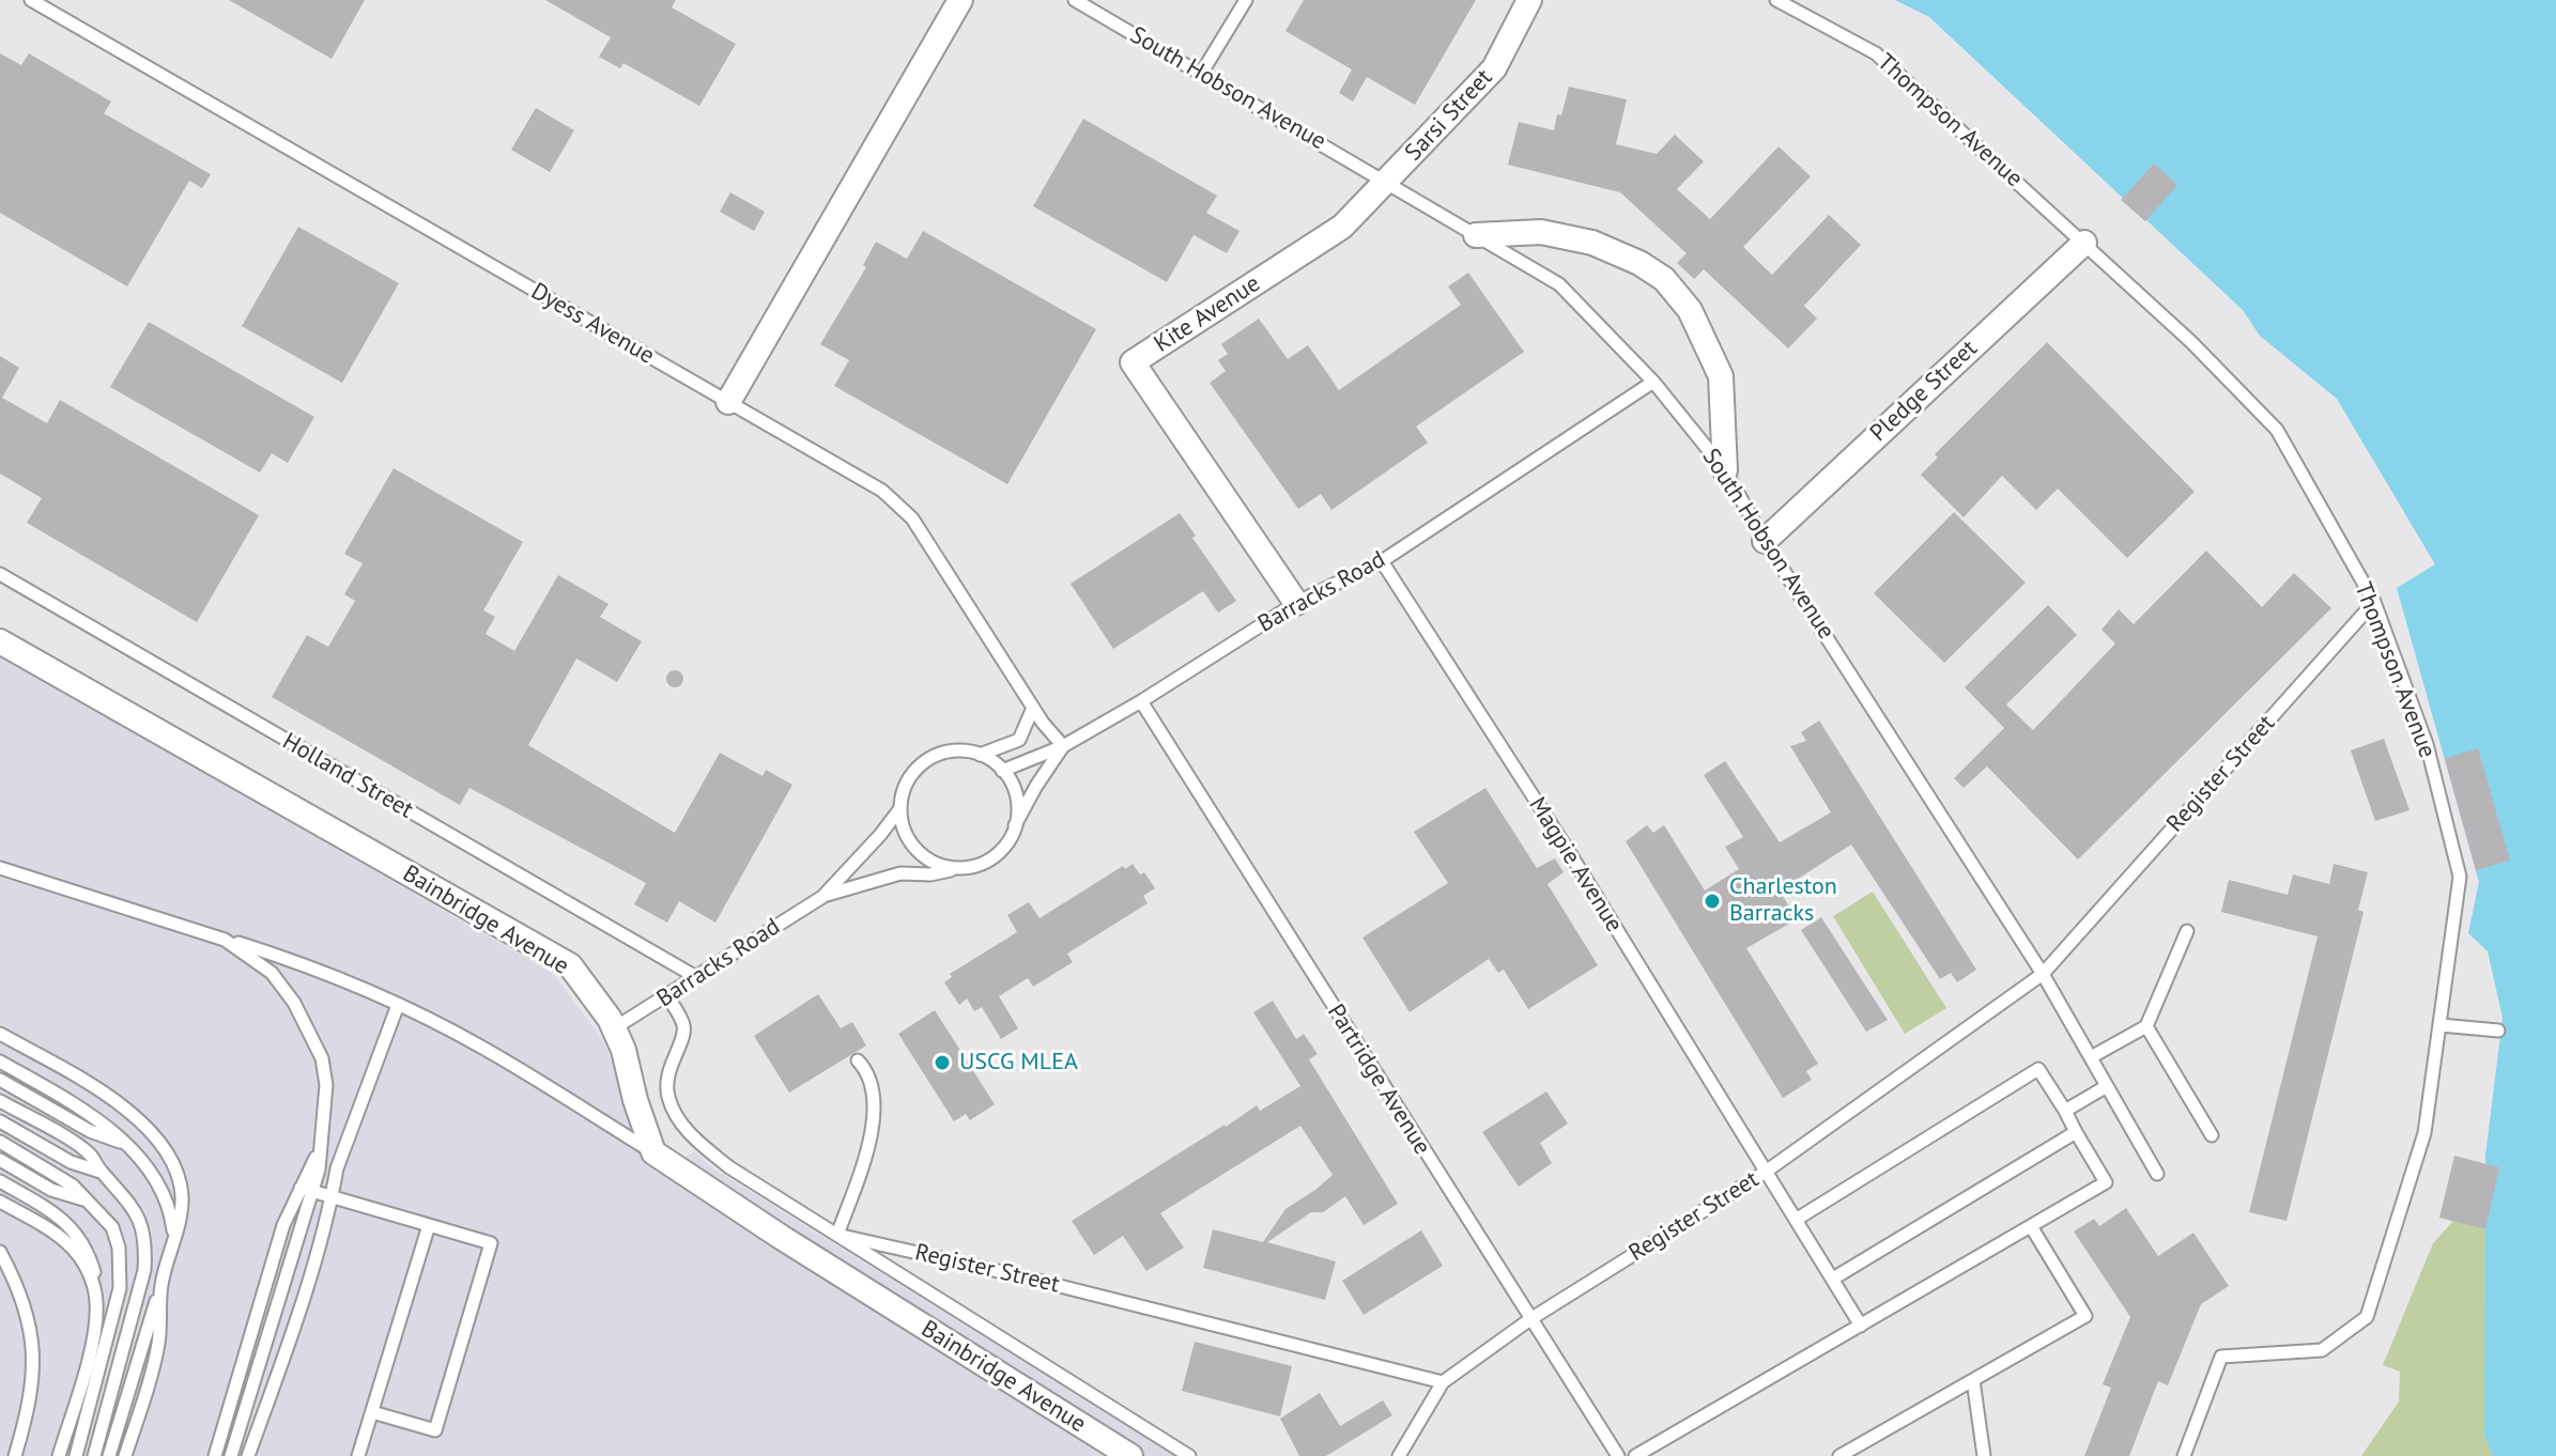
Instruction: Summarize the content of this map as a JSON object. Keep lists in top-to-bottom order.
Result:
{
  "streets": {
    "street": [
      "Sarsi Street",
      "Kite Avenue",
      "Pledge Street",
      "Bainbridge Avenue"
    ],
    "lane": [
      "South Hobson Avenue",
      "Thompson Avenue",
      "Dyess Avenue",
      "Barracks Road",
      "Register Street",
      "Holland Street",
      "Magpie Avenue",
      "Partridge Avenue"
    ]
  },
  "crossings": [
    ["South Hobson Avenue", "Sarsi Street"],
    ["South Hobson Avenue", "Kite Avenue"],
    ["South Hobson Avenue", "Pledge Street"],
    ["South Hobson Avenue", "Barracks Road"],
    ["South Hobson Avenue", "Register Street"],
    ["Sarsi Street", "Kite Avenue"],
    ["Thompson Avenue", "Pledge Street"],
    ["Thompson Avenue", "Register Street"],
    ["Kite Avenue", "Barracks Road"],
    ["Dyess Avenue", "Barracks Road"],
    ["Barracks Road", "Holland Street"],
    ["Barracks Road", "Magpie Avenue"],
    ["Barracks Road", "Bainbridge Avenue"],
    ["Barracks Road", "Partridge Avenue"],
    ["Register Street", "Magpie Avenue"],
    ["Register Street", "Partridge Avenue"]
  ],
  "places": ["Charleston Barracks", "USCG MLEA"]
}
